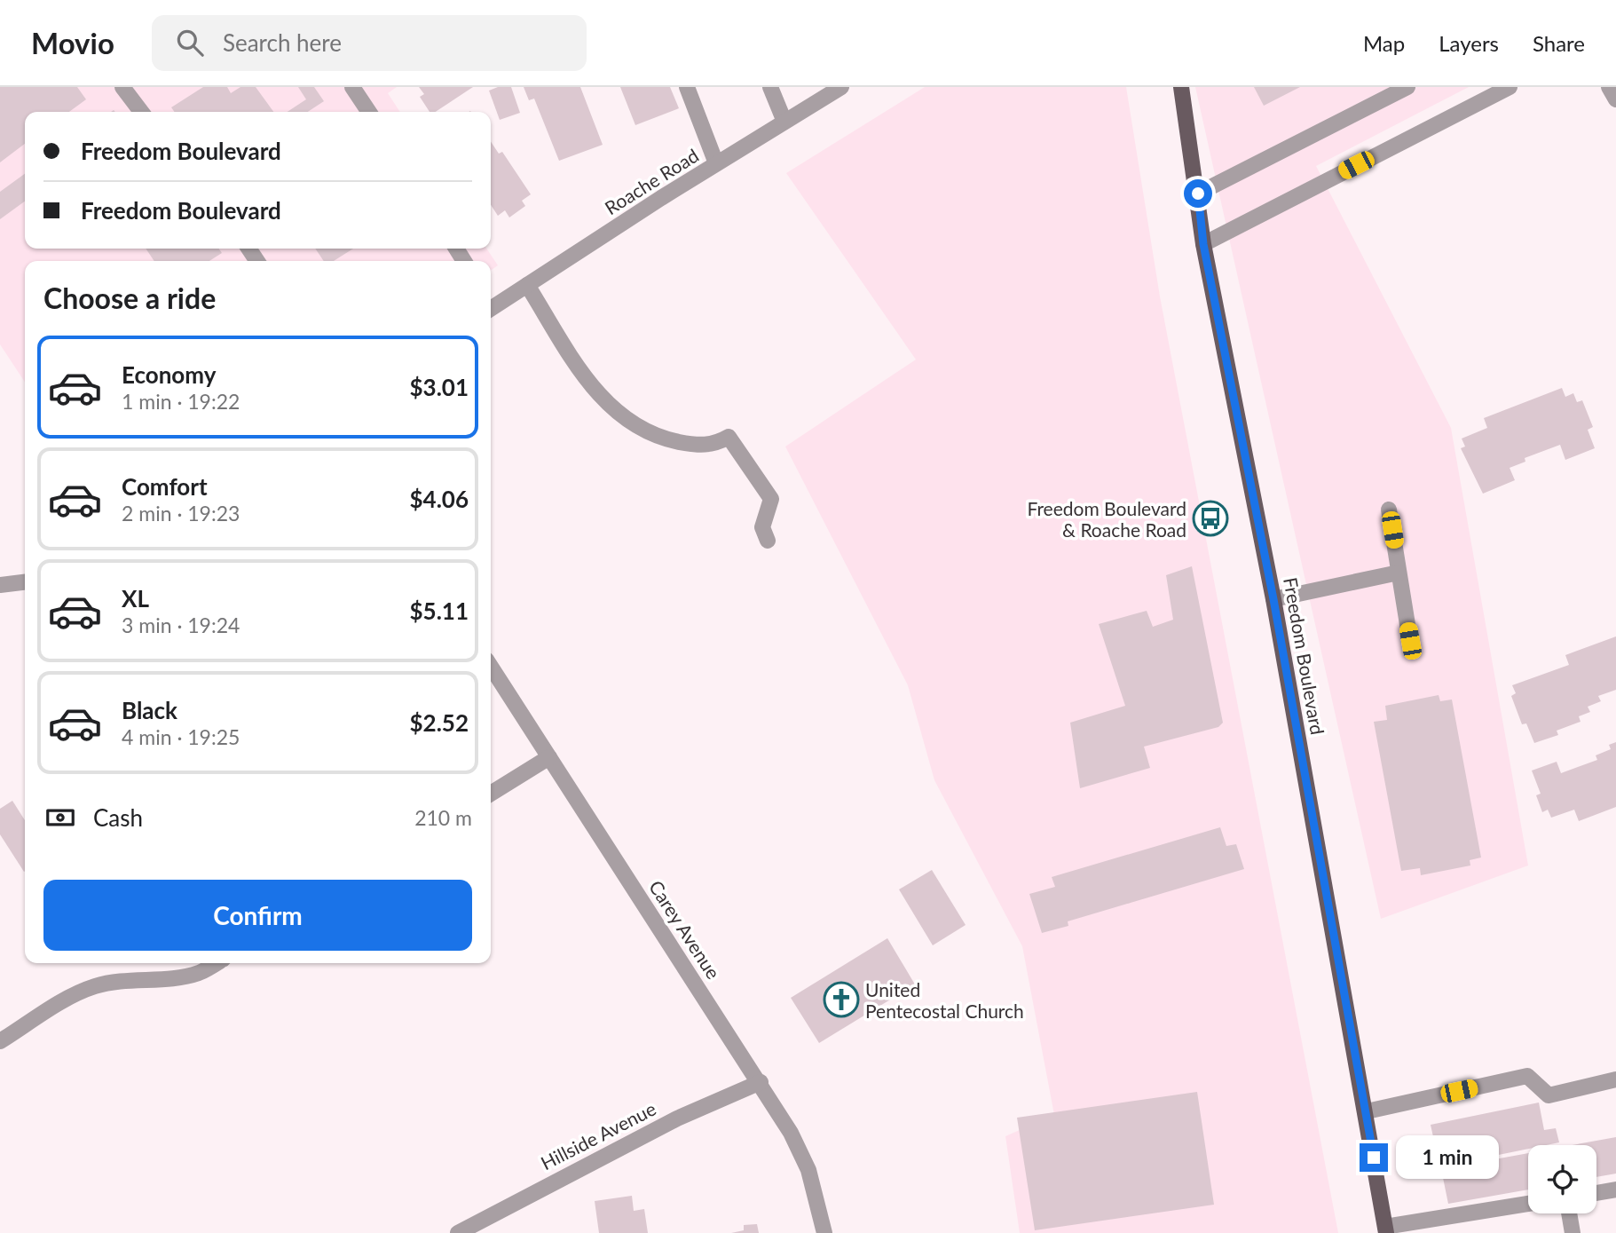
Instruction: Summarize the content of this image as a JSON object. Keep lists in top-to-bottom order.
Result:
{
  "streets": {
    "main road": ["Freedom Boulevard"],
    "street": ["Roache Road", "Carey Avenue", "Hillside Avenue"]
  },
  "crossings": [
    ["Carey Avenue", "Hillside Avenue"]
  ],
  "places": {
    "bus stop": ["Freedom Boulevard & Roache Road"],
    "church": ["United Pentecostal Church"]
  },
  "page": {
    "header": "Movio",
    "search": "Search here",
    "nav": ["Map", "Layers", "Share"],
    "banner": ["Freedom Boulevard", "Freedom Boulevard"],
    "heading": "Choose a ride",
    "list": [
      {
        "name": "Economy",
        "note": "1 min · 19:22",
        "value": "$3.01"
      },
      {
        "name": "Comfort",
        "note": "2 min · 19:23",
        "value": "$4.06"
      },
      {
        "name": "XL",
        "note": "3 min · 19:24",
        "value": "$5.11"
      },
      {
        "name": "Black",
        "note": "4 min · 19:25",
        "value": "$2.52"
      }
    ],
    "pay": ["Cash", "210 m"],
    "buttons": "Confirm",
    "bubble": "1 min"
  }
}
